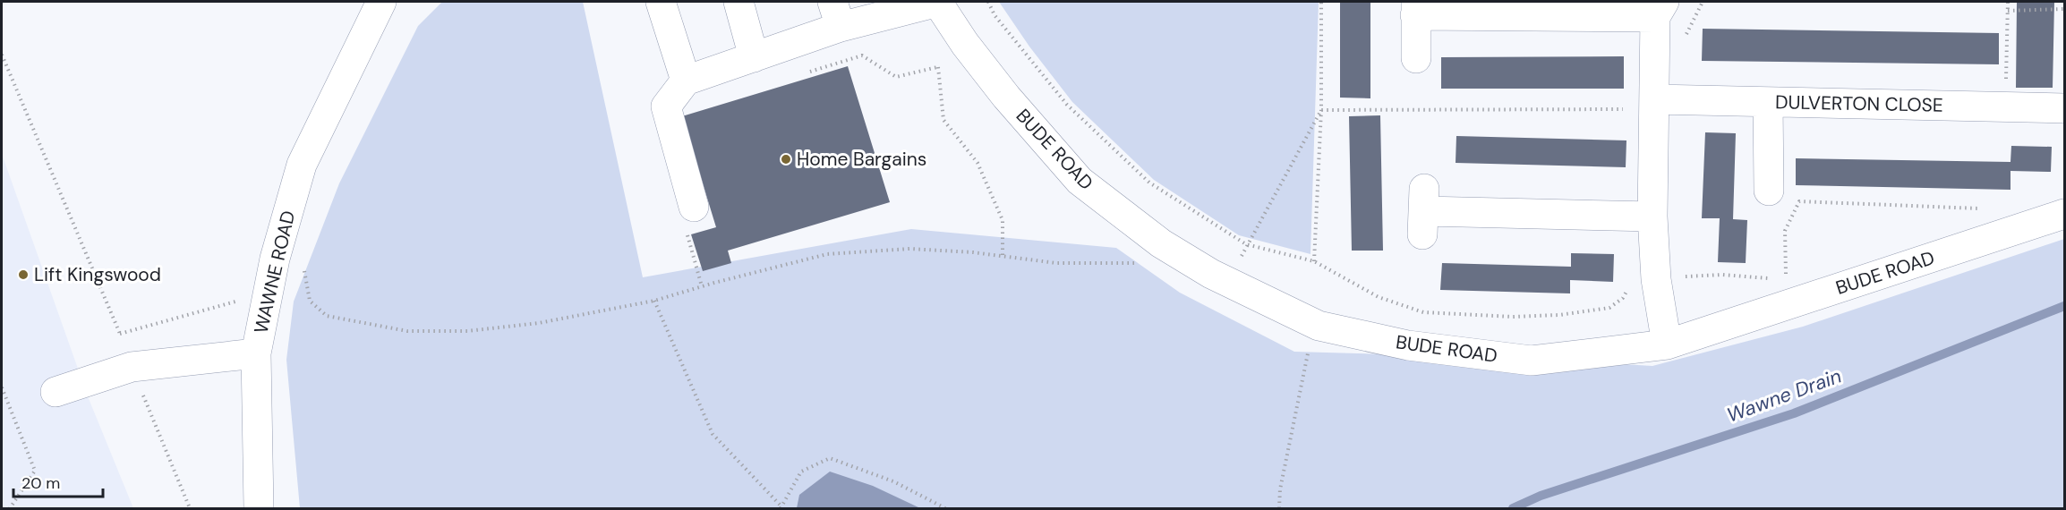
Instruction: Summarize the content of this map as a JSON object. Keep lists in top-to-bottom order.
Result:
{
  "streets": {
    "street": ["DULVERTON CLOSE", "BUDE ROAD", "WAWNE ROAD"]
  },
  "water": ["Wawne Drain"],
  "places": ["Home Bargains", "Lift Kingswood"],
  "scale_bar": "20 m"
}
